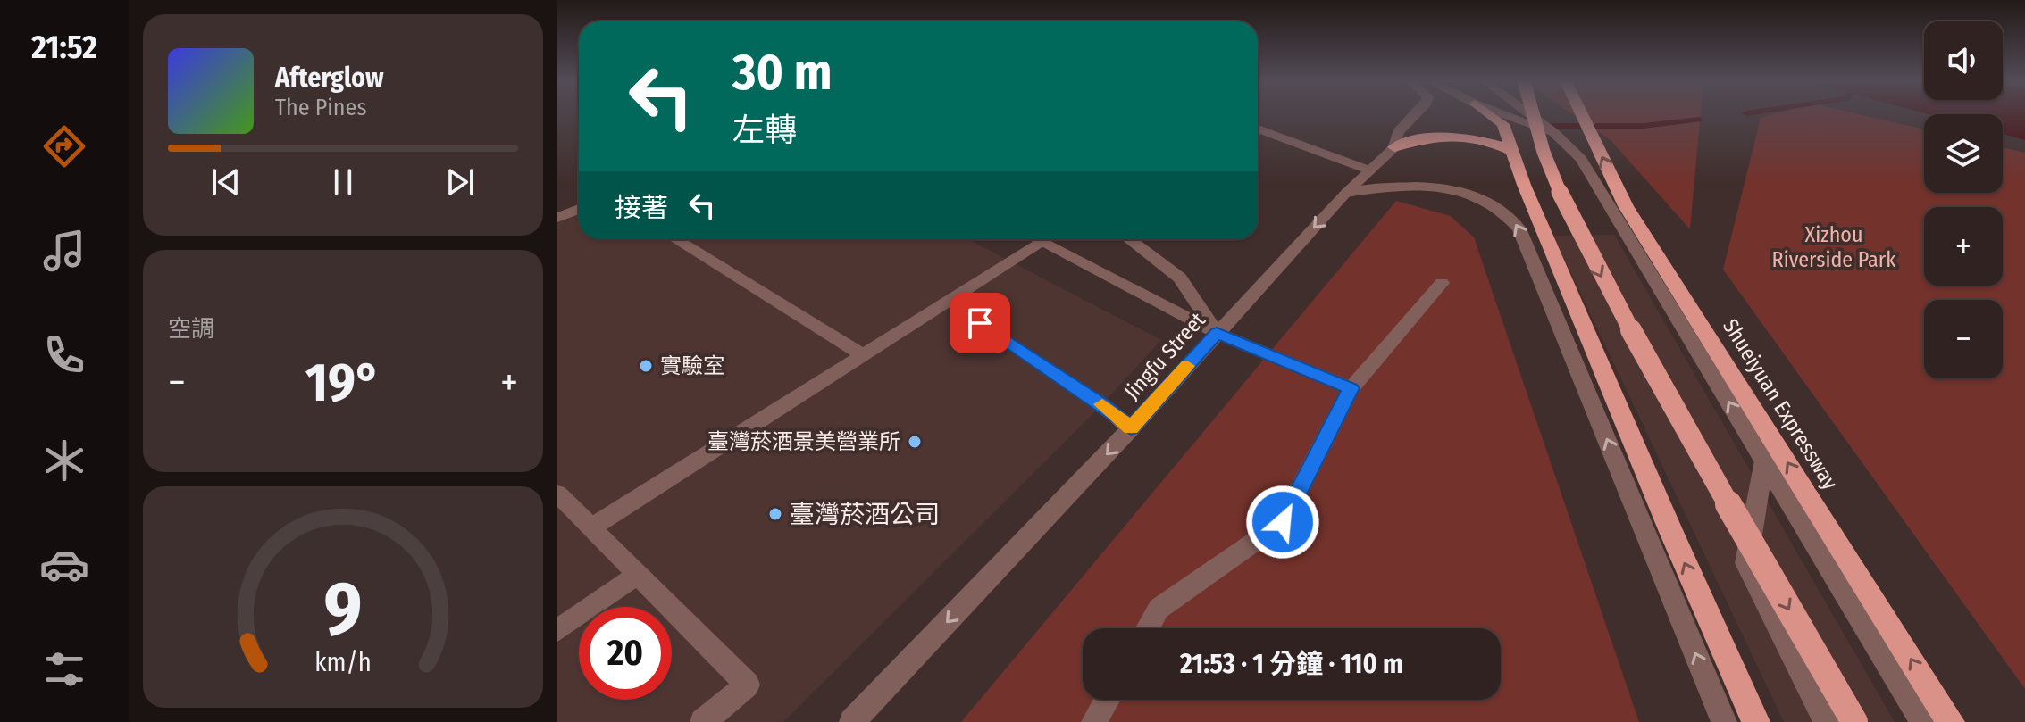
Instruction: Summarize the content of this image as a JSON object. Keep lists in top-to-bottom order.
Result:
{
  "streets": {
    "street": ["Jingfu Street"]
  },
  "parks": ["Xizhou Riverside Park"],
  "places": ["實驗室", "臺灣菸酒景美營業所", "臺灣菸酒公司"],
  "page": {
    "tabs": "21:52",
    "map_buttons": ["+", "−"],
    "turn": ["30 m", "左轉"],
    "song": ["Afterglow", "The Pines"],
    "then": "接著",
    "tile": "空調",
    "heat": ["−", "19°", "+"],
    "limit": "20",
    "trip": "21:53 · 1 分鐘 · 110 m",
    "gauge": ["9", "km/h"]
  }
}
